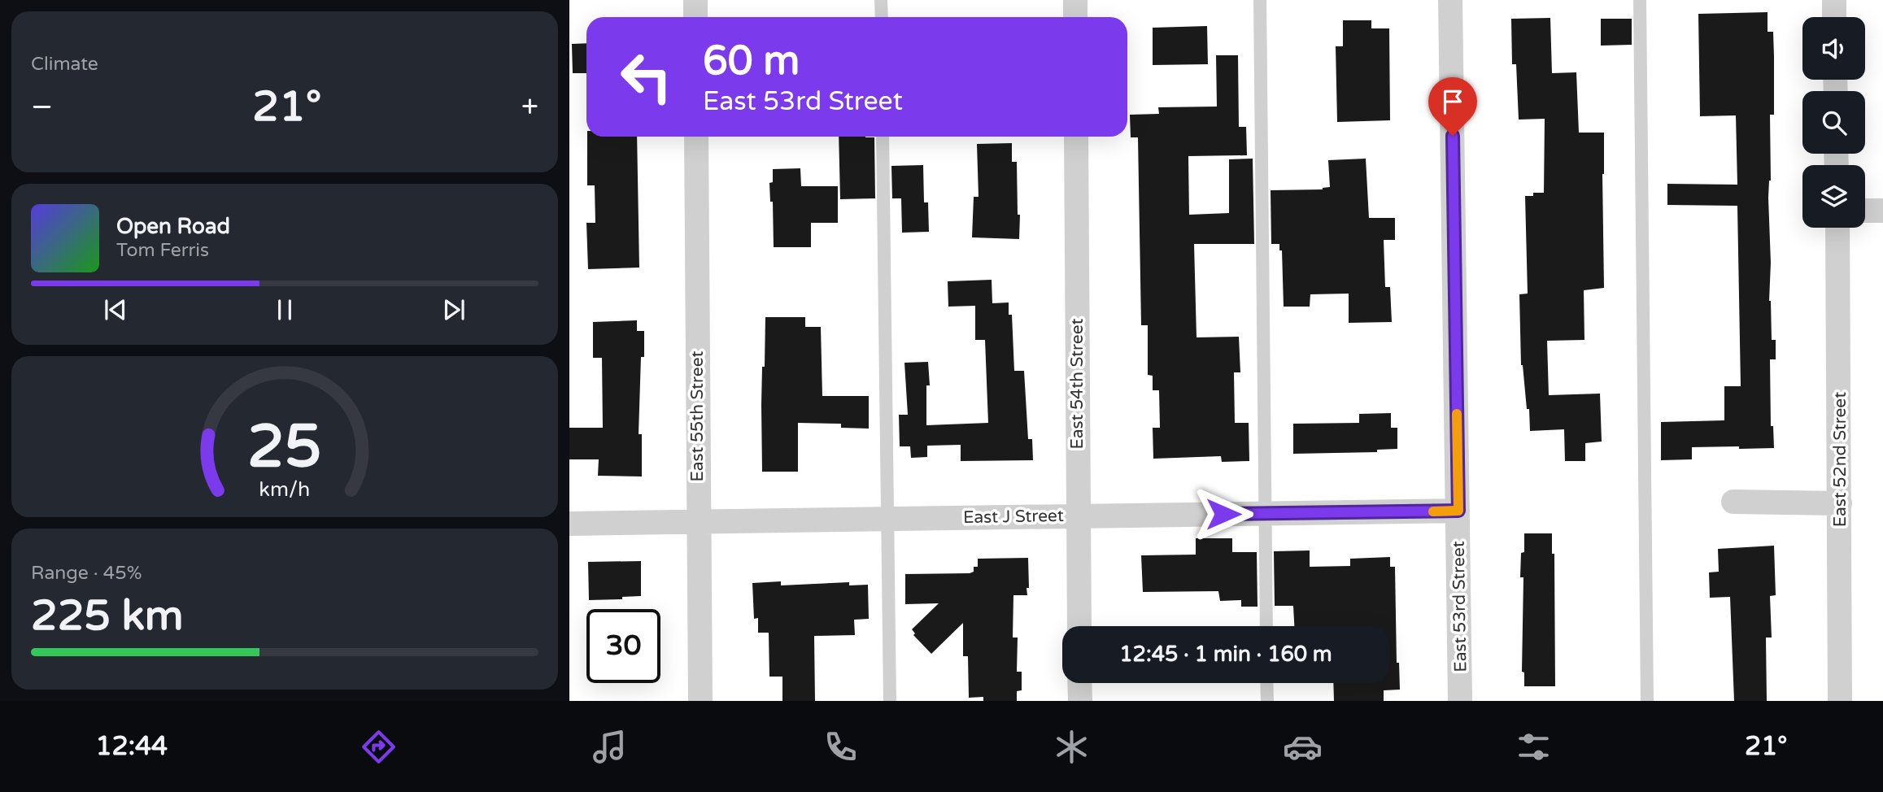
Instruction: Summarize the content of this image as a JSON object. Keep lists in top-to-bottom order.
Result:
{
  "streets": {
    "street": [
      "East 54th Street",
      "East 55th Street",
      "East 52nd Street",
      "East J Street",
      "East 53rd Street"
    ]
  },
  "crossings": [
    ["East 54th Street", "East J Street"],
    ["East 55th Street", "East J Street"],
    ["East J Street", "East 53rd Street"]
  ],
  "page": {
    "tile": [
      "Climate",
      ["Range · 45%", "225 km"]
    ],
    "turn": ["60 m", "East 53rd Street"],
    "heat": ["−", "21°", "+"],
    "song": ["Open Road", "Tom Ferris"],
    "limit": "30",
    "trip": "12:45 · 1 min · 160 m",
    "tabs": ["12:44", "21°"],
    "gauge": ["25", "km/h"]
  }
}
